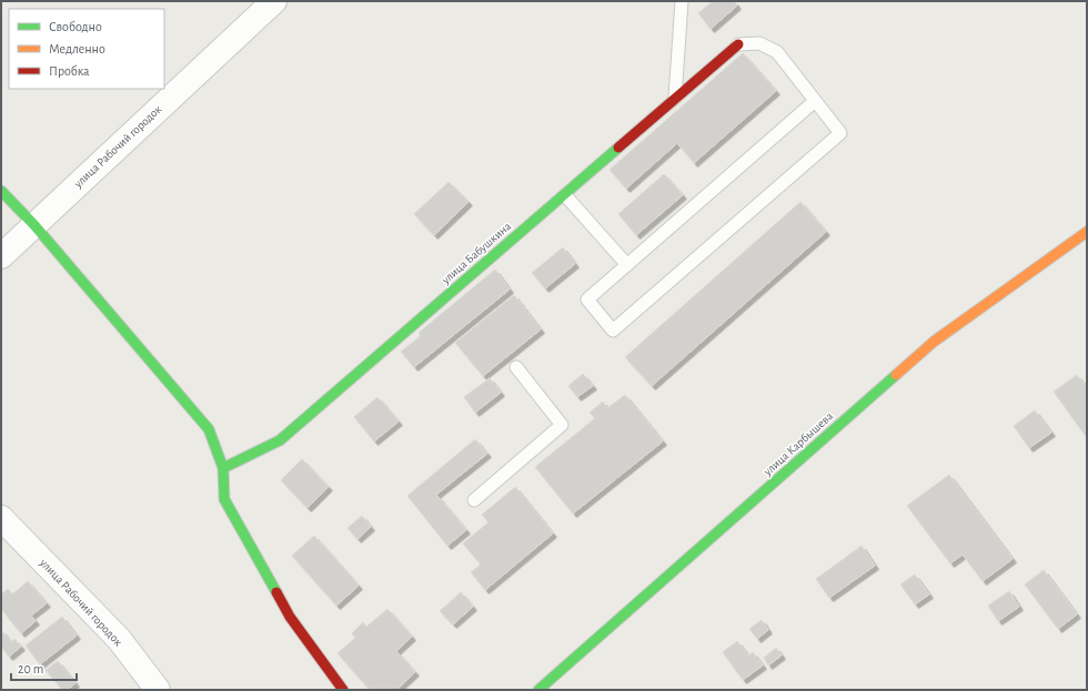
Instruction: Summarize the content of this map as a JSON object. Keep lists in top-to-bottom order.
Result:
{
  "streets": {
    "street": ["улица Рабочий городок", "улица Бабушкина", "улица Карбышева"]
  },
  "legend": ["Свободно", "Медленно", "Пробка"],
  "scale_bar": "20 m"
}
